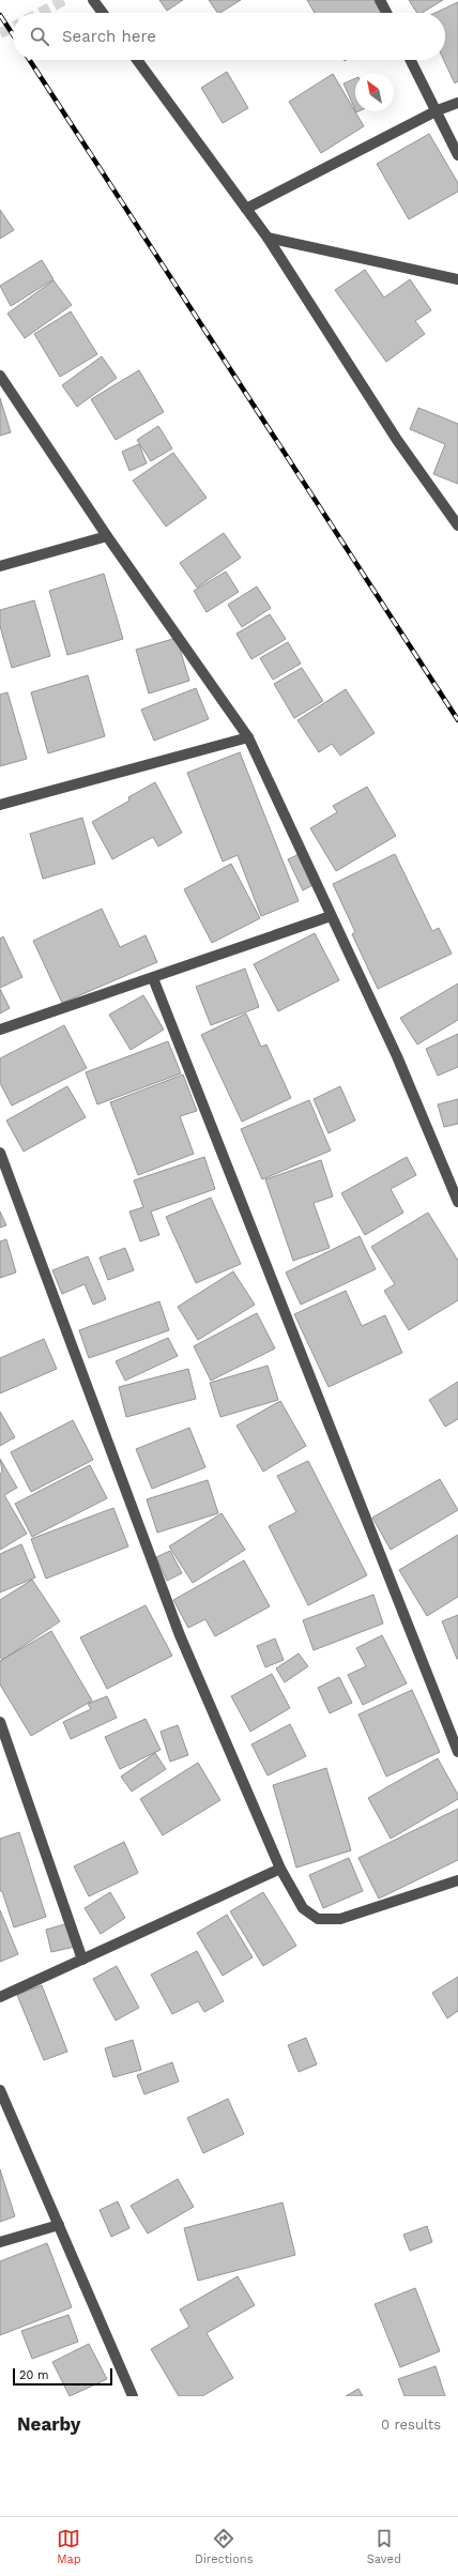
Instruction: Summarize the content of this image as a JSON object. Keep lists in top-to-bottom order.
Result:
{
  "scale_bar": "20 m",
  "north": "top left",
  "page": {
    "search": "Search here",
    "scale": "20 m",
    "heading": ["Nearby", "0 results"],
    "nav": ["Map", "Directions", "Saved"]
  }
}
